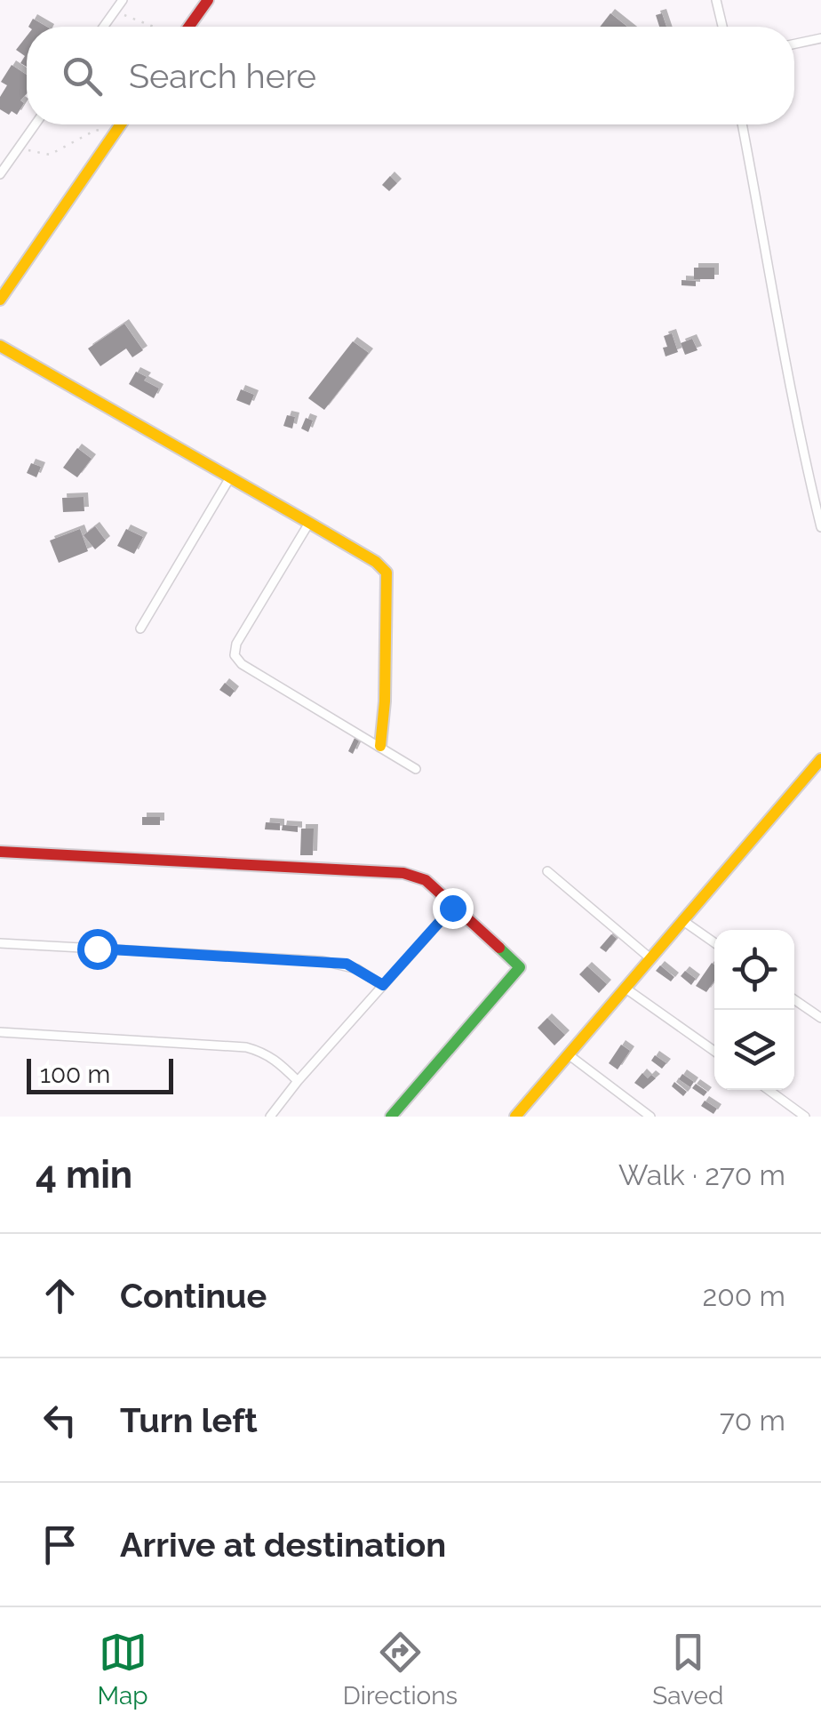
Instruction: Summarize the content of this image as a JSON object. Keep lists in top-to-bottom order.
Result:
{
  "scale_bar": "100 m",
  "page": {
    "search": "Search here",
    "scale": "100 m",
    "heading": ["4 min", "Walk · 270 m"],
    "list": [
      ["Continue", "200 m"],
      ["Turn left", "70 m"],
      "Arrive at destination"
    ],
    "nav": ["Map", "Directions", "Saved"]
  }
}
